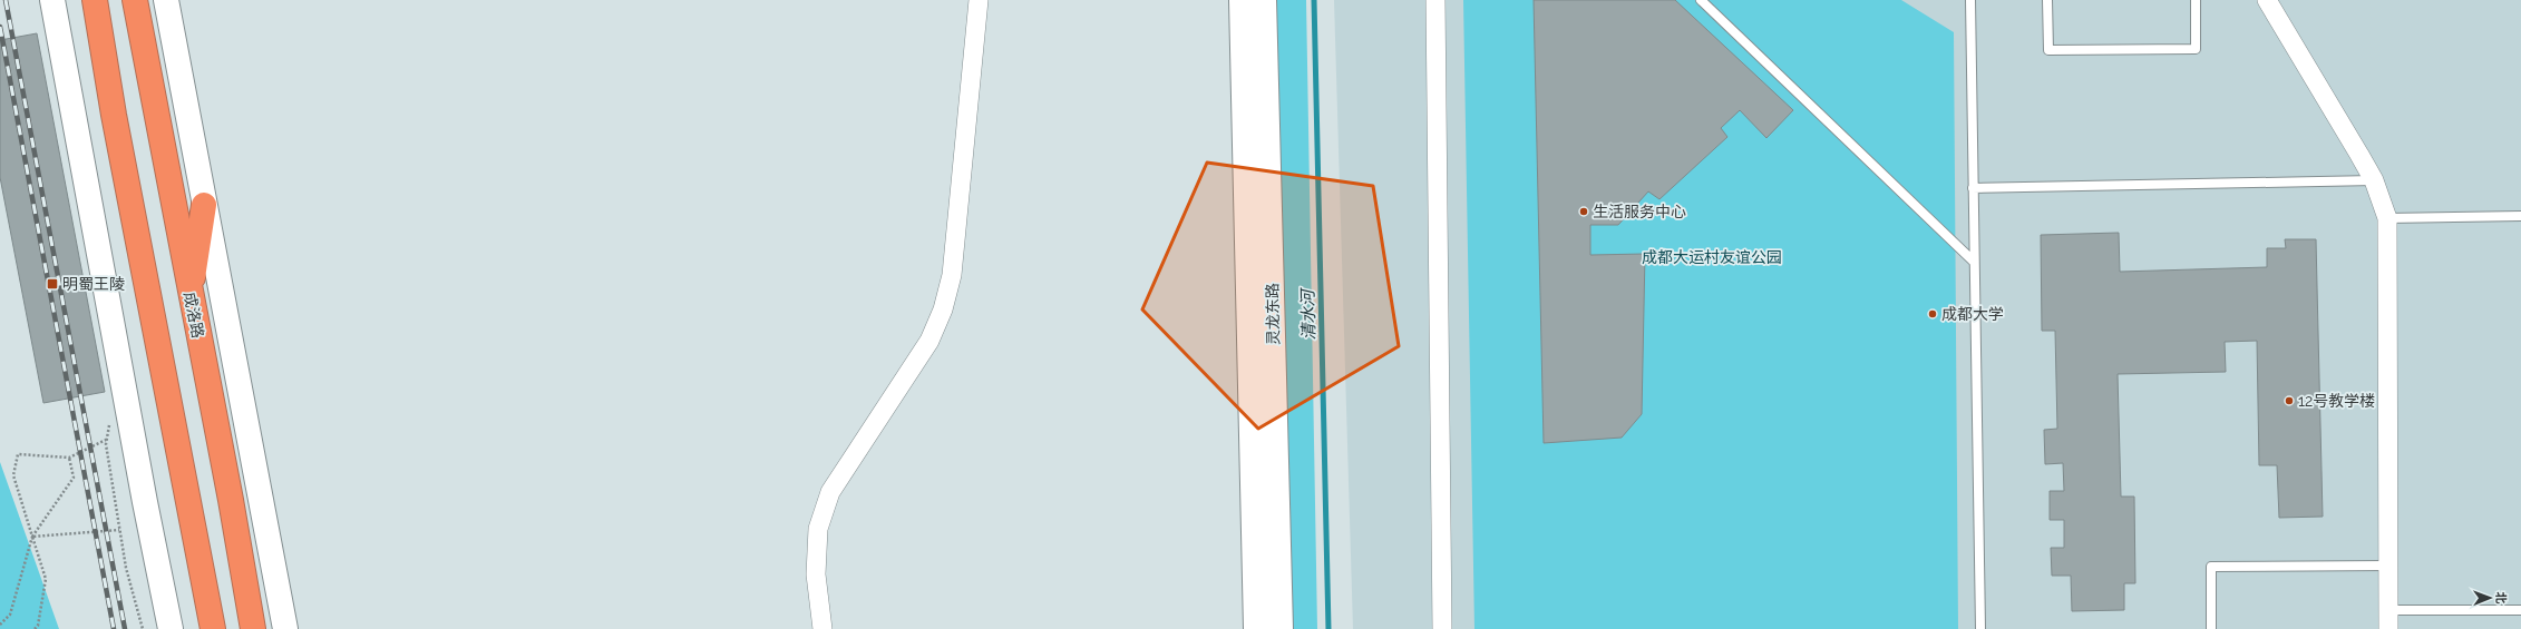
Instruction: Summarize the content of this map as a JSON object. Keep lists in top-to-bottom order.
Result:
{
  "streets": {
    "highway": ["成洛路"],
    "street": ["灵龙东路"]
  },
  "water": ["清水河"],
  "parks": ["成都大运村友谊公园"],
  "places": {
    "other": ["生活服务中心", "成都大学", "12号教学楼"],
    "transit": ["明蜀王陵"]
  },
  "north": "right"
}
